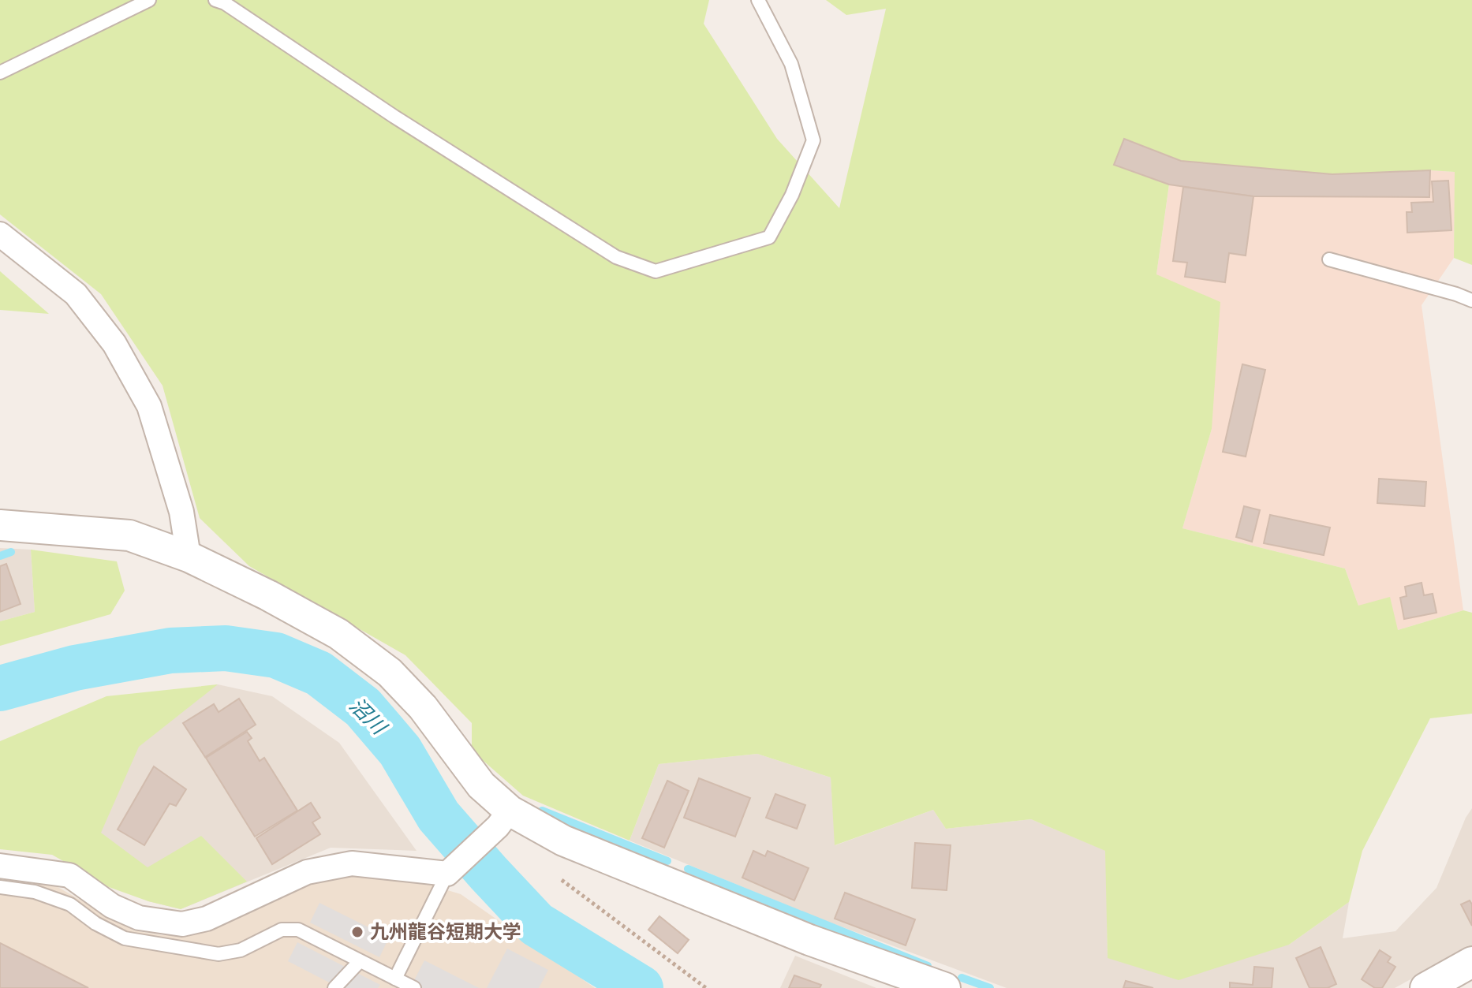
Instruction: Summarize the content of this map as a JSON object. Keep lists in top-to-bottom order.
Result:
{
  "water": ["沼川"],
  "places": ["九州龍谷短期大学"]
}
